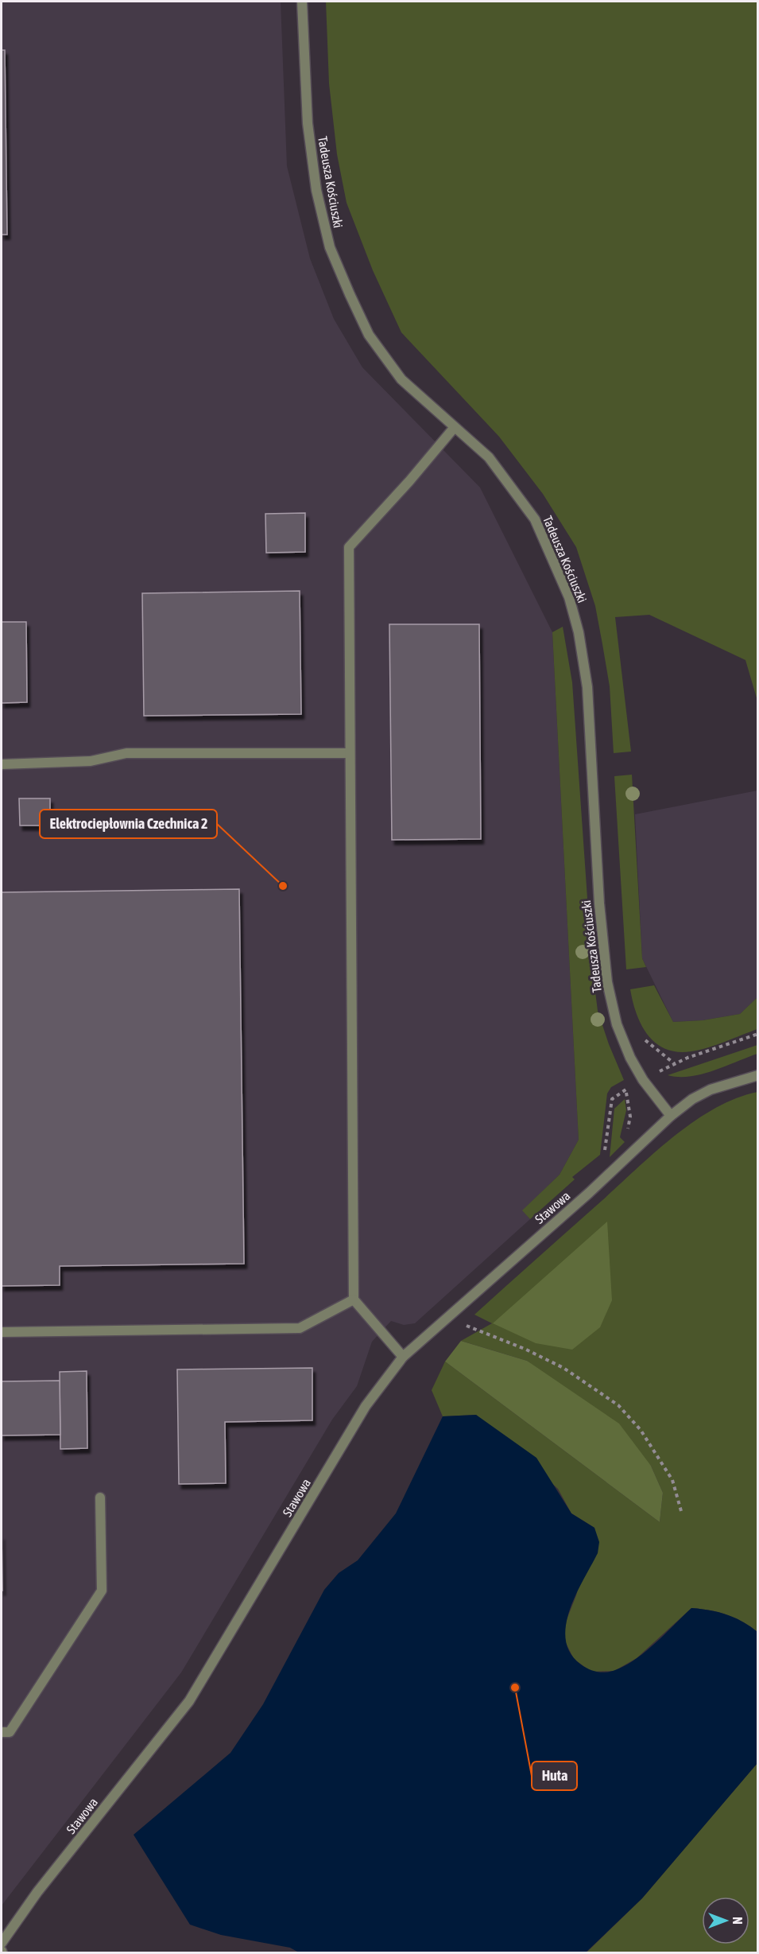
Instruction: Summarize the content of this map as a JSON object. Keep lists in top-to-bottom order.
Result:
{
  "streets": {
    "street": ["Tadeusza Kościuszki", "Stawowa"]
  },
  "crossings": [
    ["Tadeusza Kościuszki", "Stawowa"]
  ],
  "places": ["Elektrociepłownia Czechnica 2", "Huta"],
  "north": "right"
}
